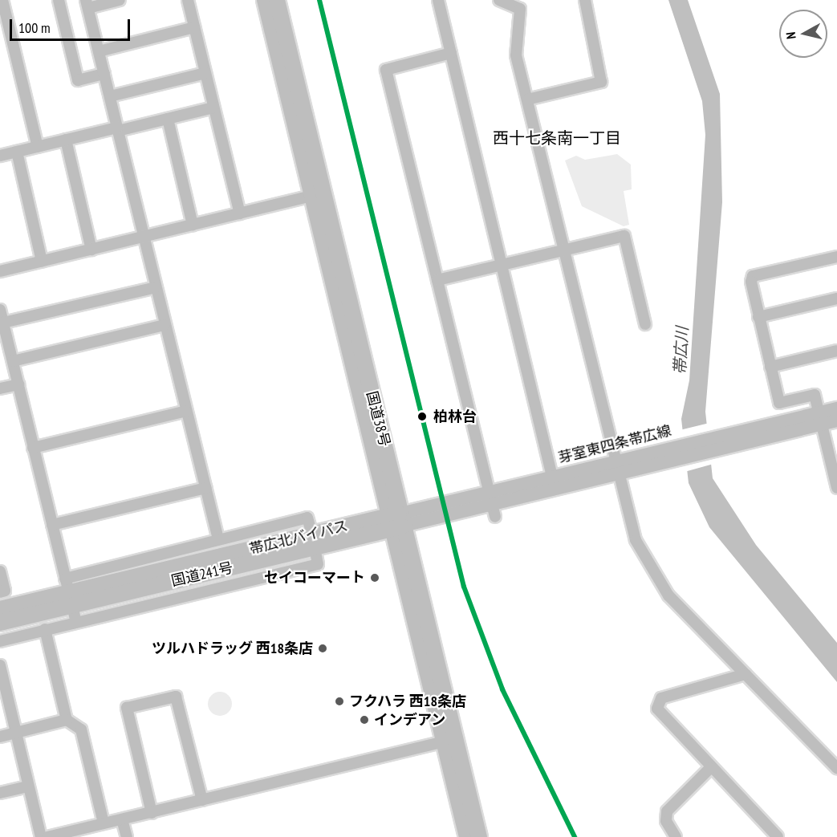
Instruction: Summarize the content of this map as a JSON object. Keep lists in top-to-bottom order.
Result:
{
  "streets": {
    "highway": ["国道38号", "国道241号"],
    "main road": ["芽室東四条帯広線"]
  },
  "crossings": [
    ["国道38号", "芽室東四条帯広線"],
    ["国道38号", "国道241号"],
    ["芽室東四条帯広線", "国道241号"]
  ],
  "districts": ["西十七条南一丁目"],
  "water": ["帯広川"],
  "places": [
    "柏林台",
    "セイコーマート",
    "ツルハドラッグ 西18条店",
    "フクハラ 西18条店",
    "インデアン"
  ],
  "scale_bar": "100 m",
  "north": "left"
}
